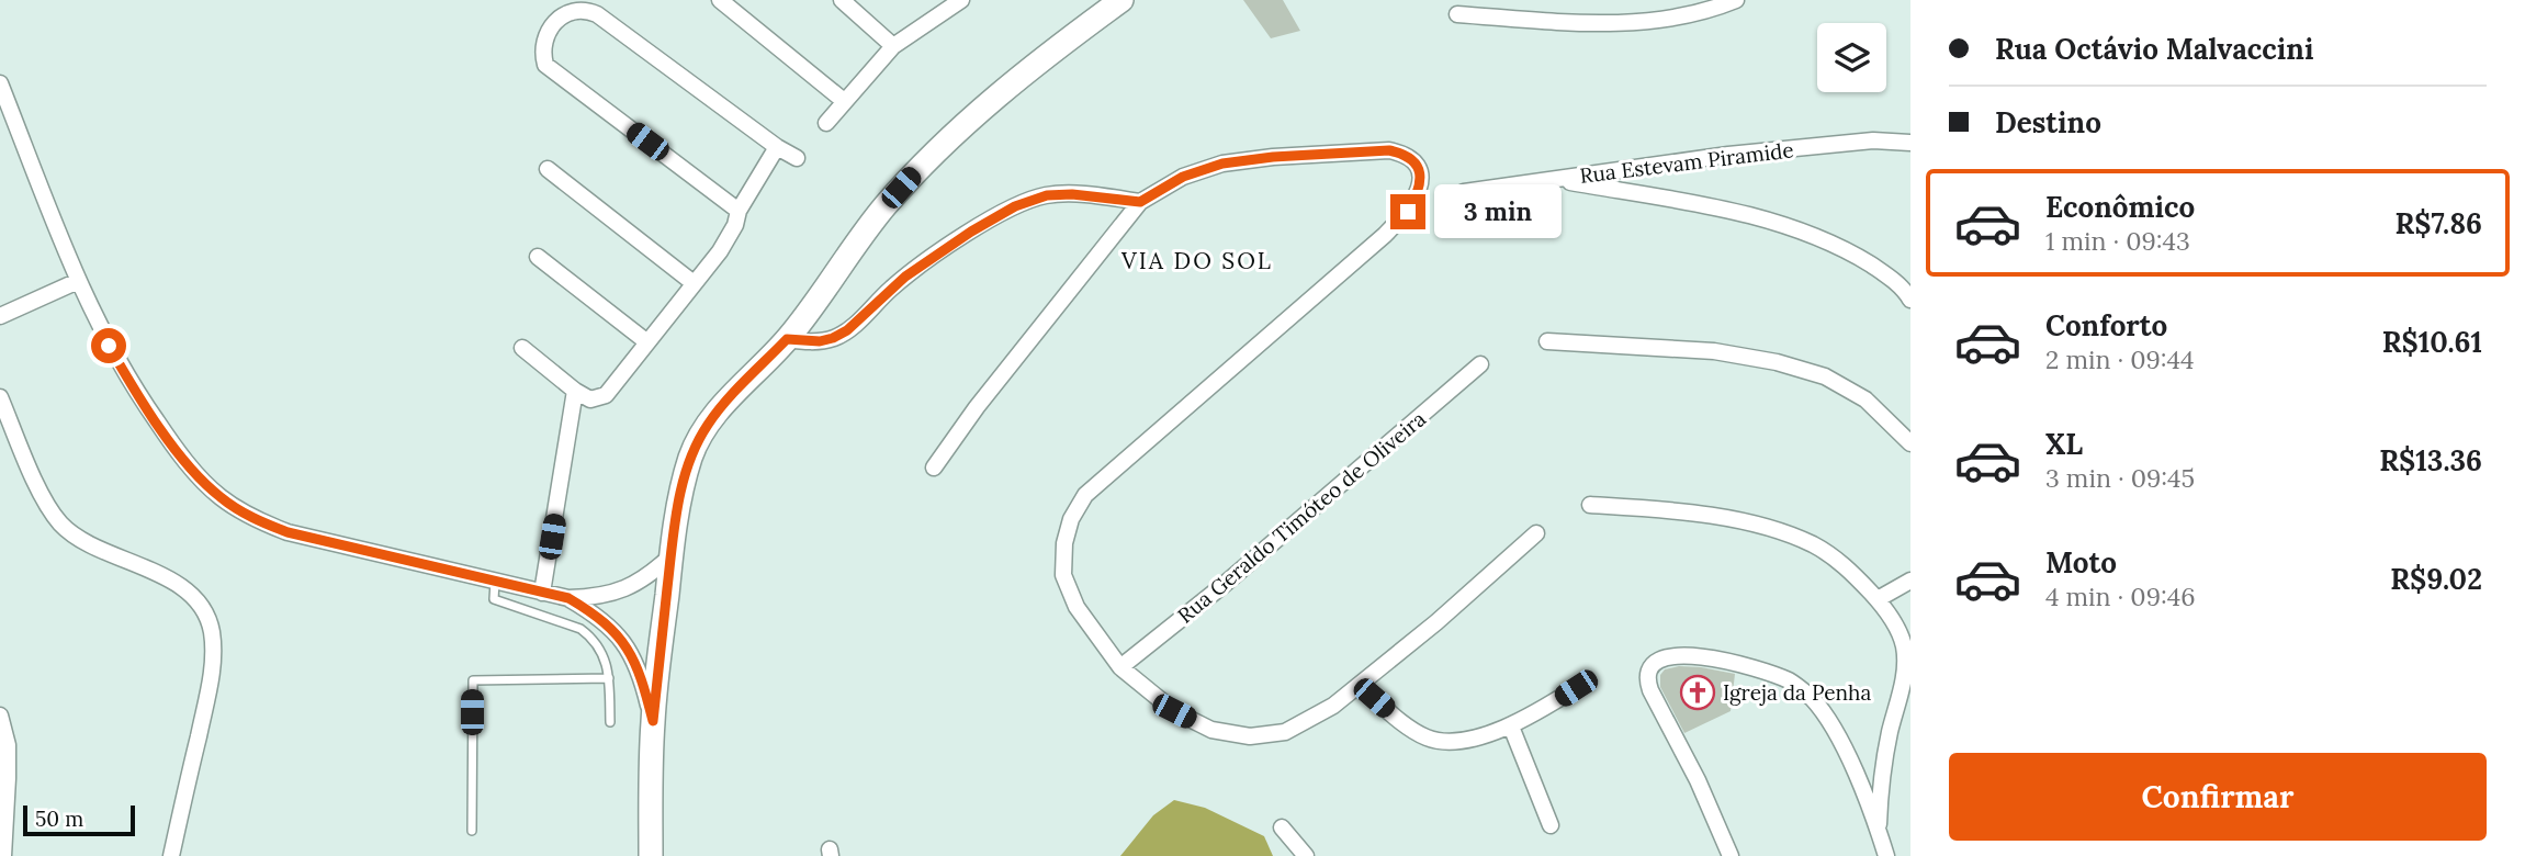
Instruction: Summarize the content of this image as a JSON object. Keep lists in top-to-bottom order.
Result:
{
  "streets": {
    "street": ["Rua Estevam Piramide", "Rua Geraldo Timóteo de Oliveira"]
  },
  "districts": ["VIA DO SOL"],
  "places": {
    "church": ["Igreja da Penha"]
  },
  "scale_bar": "50 m",
  "page": {
    "banner": ["Rua Octávio Malvaccini", "Destino"],
    "list": [
      {
        "name": "Econômico",
        "note": "1 min · 09:43",
        "value": "R$7.86"
      },
      {
        "name": "Conforto",
        "note": "2 min · 09:44",
        "value": "R$10.61"
      },
      {
        "name": "XL",
        "note": "3 min · 09:45",
        "value": "R$13.36"
      },
      {
        "name": "Moto",
        "note": "4 min · 09:46",
        "value": "R$9.02"
      }
    ],
    "bubble": "3 min",
    "buttons": "Confirmar",
    "scale": "50 m"
  }
}
